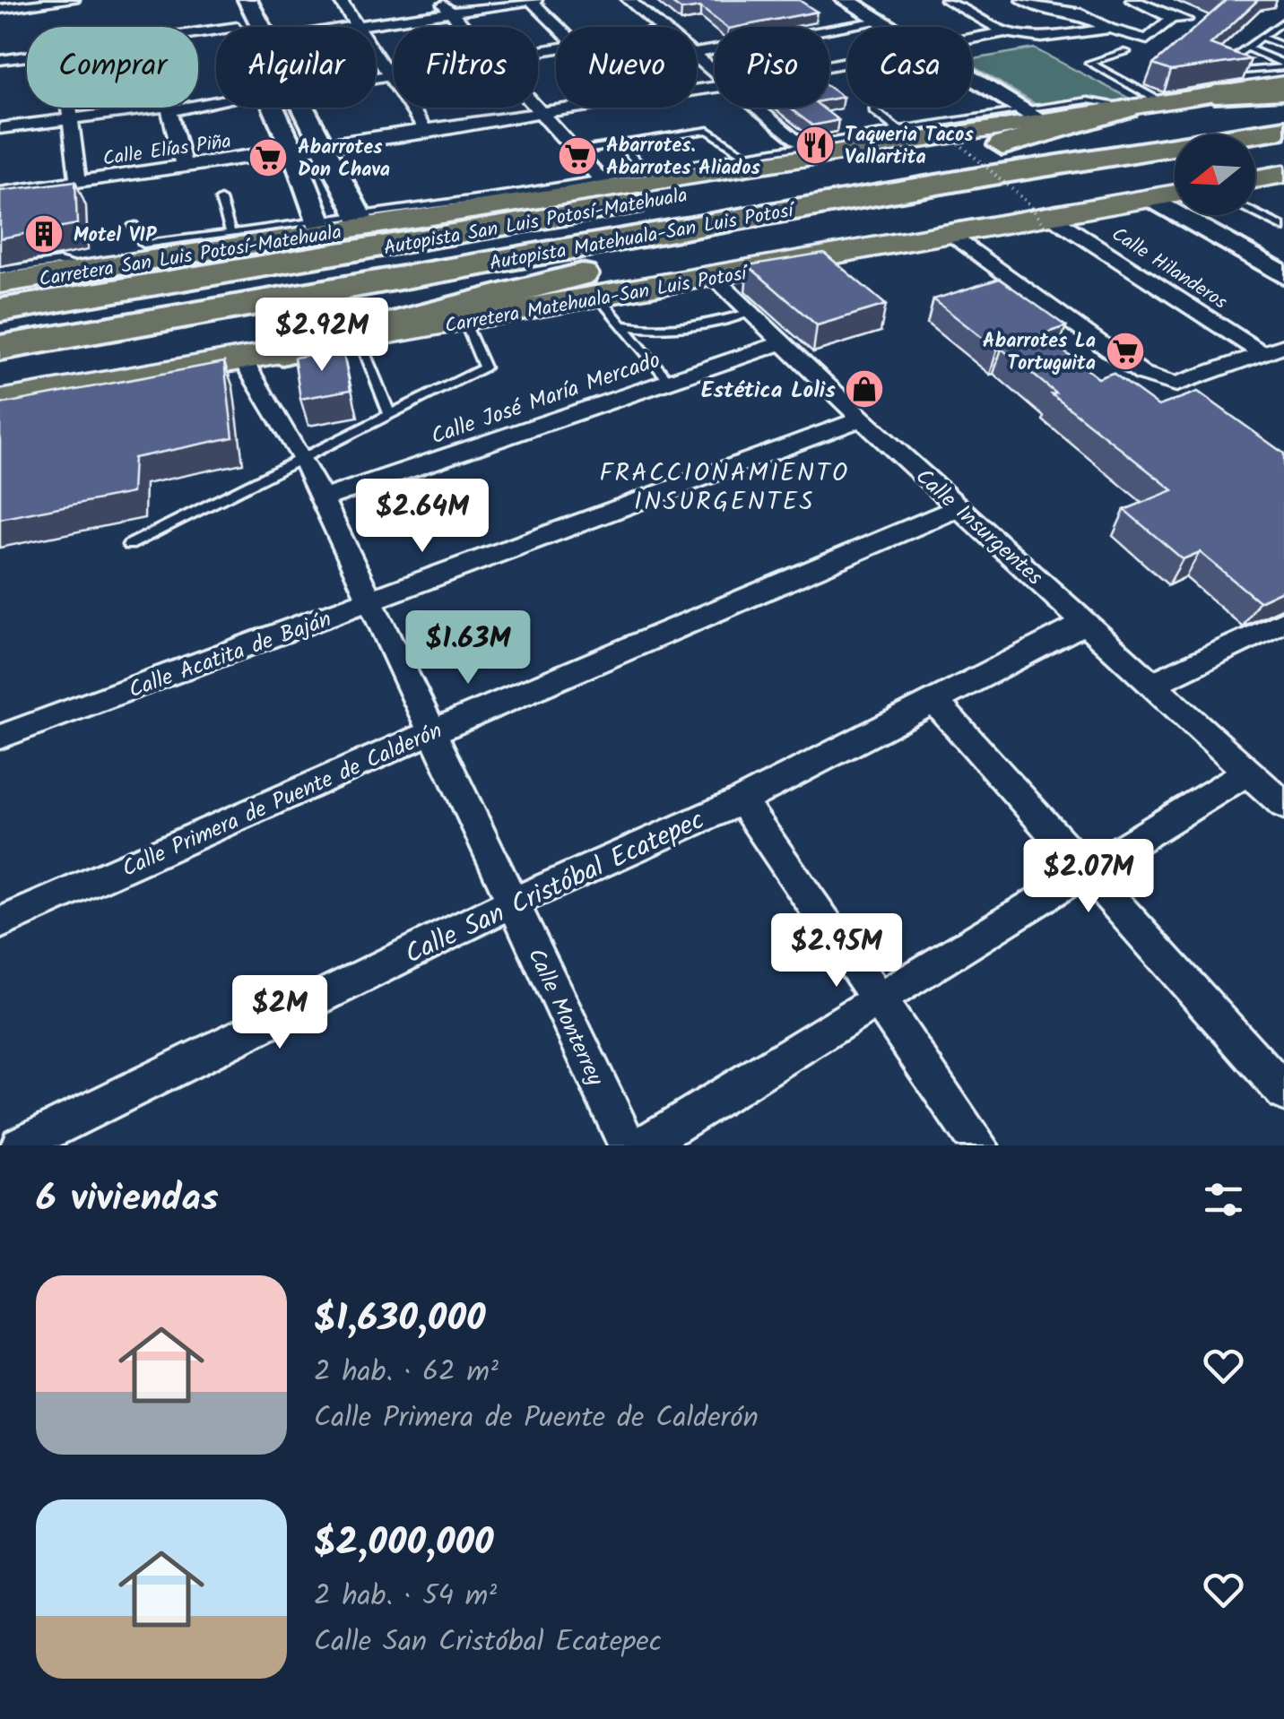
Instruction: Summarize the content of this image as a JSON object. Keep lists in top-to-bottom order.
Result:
{
  "streets": {
    "highway": ["Autopista San Luis Potosí-Matehuala", "Autopista Matehuala-San Luis Potosí"],
    "main road": ["Carretera San Luis Potosí-Matehuala", "Carretera Matehuala-San Luis Potosí"],
    "street": [
      "Calle Elías Piña",
      "Calle Hilanderos",
      "Calle José María Mercado",
      "Calle Insurgentes",
      "Calle Acatita de Baján",
      "Calle Primera de Puente de Calderón",
      "Calle San Cristóbal Ecatepec",
      "Calle Monterrey"
    ]
  },
  "crossings": [
    ["Autopista San Luis Potosí-Matehuala", "Carretera San Luis Potosí-Matehuala"],
    ["Calle Hilanderos", "Carretera Matehuala-San Luis Potosí"],
    ["Carretera Matehuala-San Luis Potosí", "Calle Insurgentes"],
    ["Carretera Matehuala-San Luis Potosí", "Calle Monterrey"],
    ["Calle José María Mercado", "Calle Insurgentes"],
    ["Calle José María Mercado", "Calle Monterrey"],
    ["Calle Insurgentes", "Calle Acatita de Baján"],
    ["Calle Insurgentes", "Calle Primera de Puente de Calderón"],
    ["Calle Insurgentes", "Calle San Cristóbal Ecatepec"],
    ["Calle Acatita de Baján", "Calle Monterrey"],
    ["Calle Primera de Puente de Calderón", "Calle Monterrey"],
    ["Calle San Cristóbal Ecatepec", "Calle Monterrey"]
  ],
  "districts": ["FRACCIONAMIENTO INSURGENTES"],
  "places": {
    "restaurant": ["Taqueria Tacos Vallartita"],
    "supermarket": ["Abarrotes. Abarrotes Aliados", "Abarrotes Don Chava", "Abarrotes La Tortuguita"],
    "building": ["Motel VIP"],
    "shop": ["Estética Lolis"]
  },
  "north": "left",
  "page": {
    "chip": [
      "Comprar",
      "Alquilar",
      "Filtros",
      "Nuevo",
      "Piso",
      "Casa"
    ],
    "price": [
      "$2.92M",
      "$2.64M",
      "$1.63M",
      "$2.07M",
      "$2.95M",
      "$2M"
    ],
    "heading": "6 viviendas",
    "list": [
      {
        "name": "$1,630,000",
        "note": "2 hab. · 62 m² · Calle Primera de Puente de Calderón"
      },
      {
        "name": "$2,000,000",
        "note": "2 hab. · 54 m² · Calle San Cristóbal Ecatepec"
      }
    ]
  }
}
